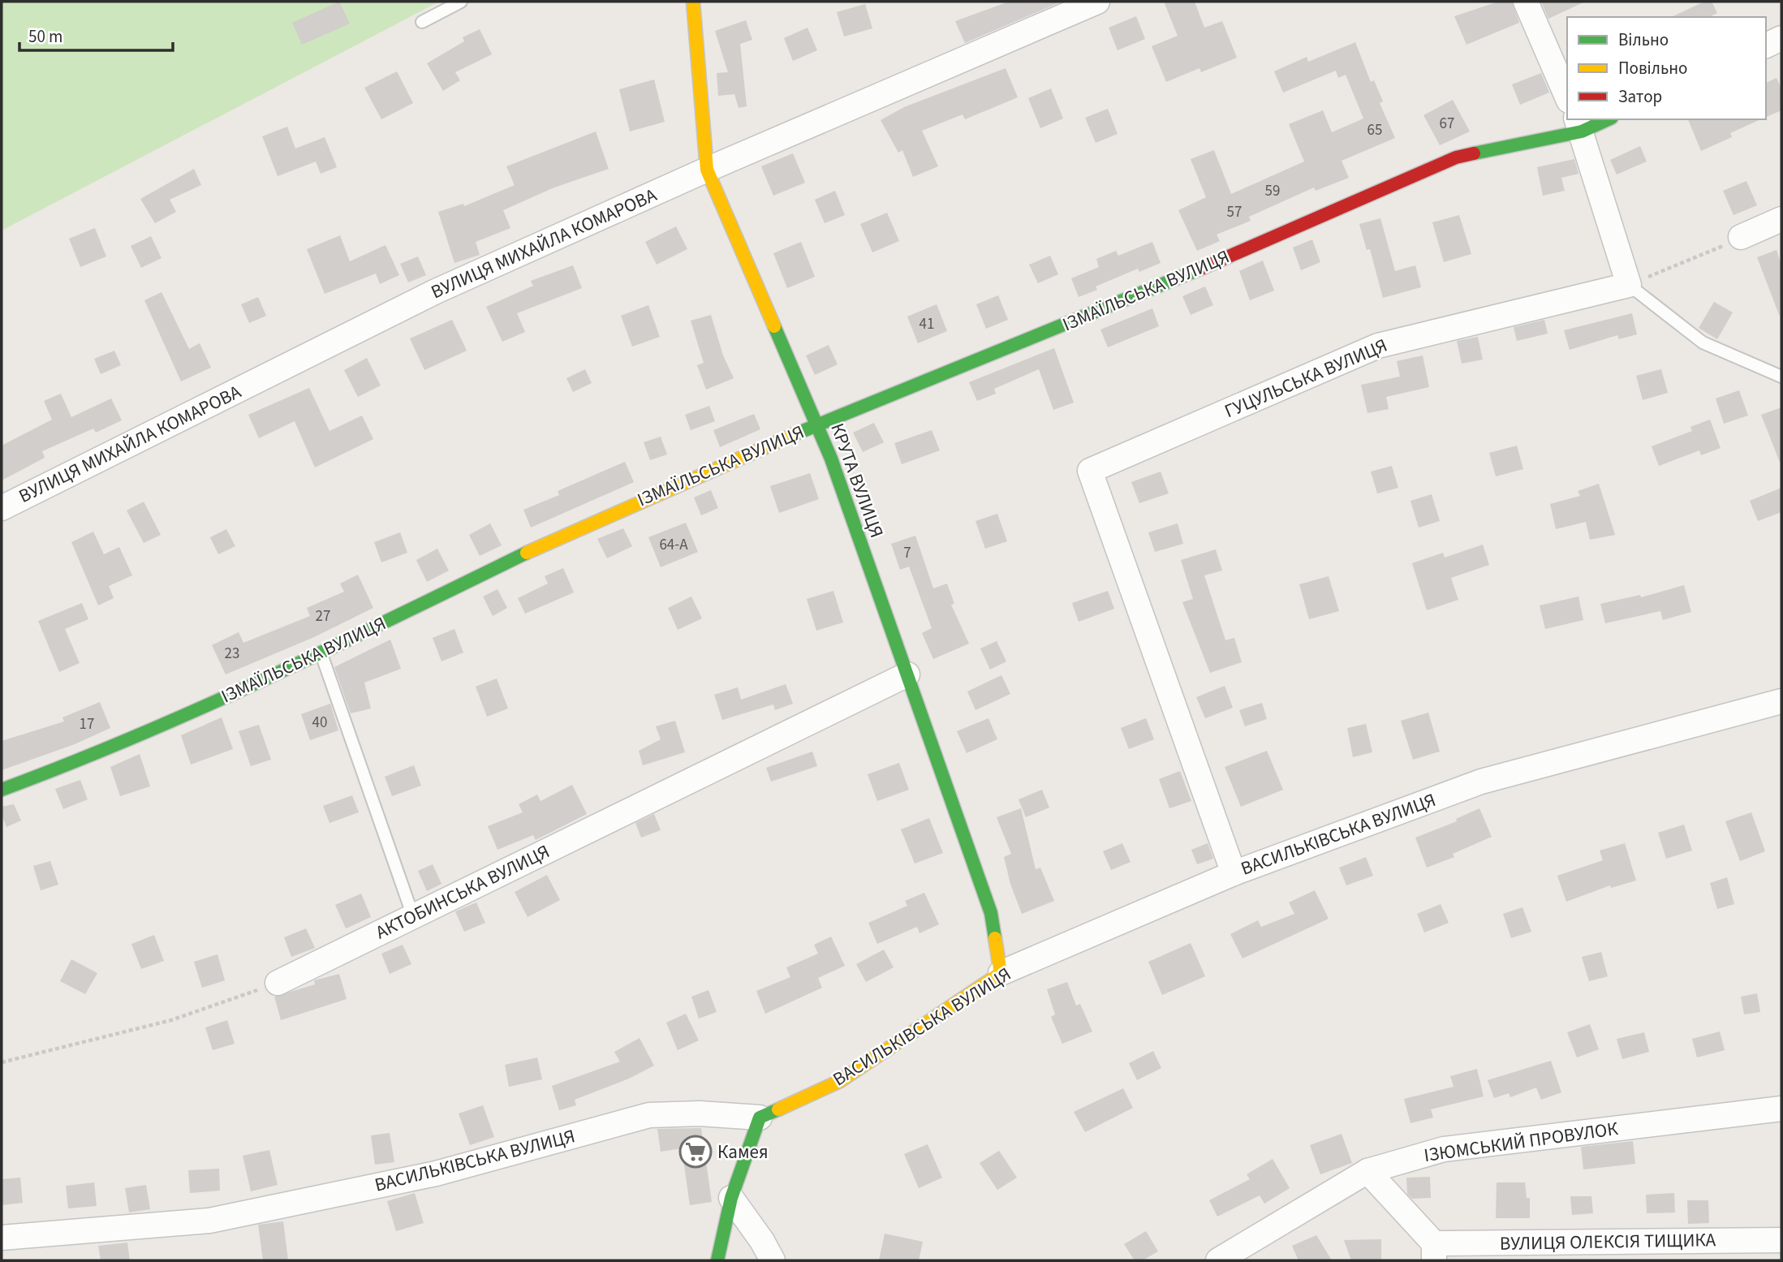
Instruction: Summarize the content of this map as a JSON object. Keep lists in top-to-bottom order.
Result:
{
  "streets": {
    "street": [
      "ВУЛИЦЯ МИХАЙЛА КОМАРОВА",
      "ІЗМАЇЛЬСЬКА ВУЛИЦЯ",
      "ГУЦУЛЬСЬКА ВУЛИЦЯ",
      "КРУТА ВУЛИЦЯ",
      "ВАСИЛЬКІВСЬКА ВУЛИЦЯ",
      "АКТОБИНСЬКА ВУЛИЦЯ",
      "ІЗЮМСЬКИЙ ПРОВУЛОК",
      "ВУЛИЦЯ ОЛЕКСІЯ ТИЩИКА"
    ]
  },
  "crossings": [
    ["ВУЛИЦЯ МИХАЙЛА КОМАРОВА", "КРУТА ВУЛИЦЯ"],
    ["ІЗМАЇЛЬСЬКА ВУЛИЦЯ", "КРУТА ВУЛИЦЯ"],
    ["ГУЦУЛЬСЬКА ВУЛИЦЯ", "ВАСИЛЬКІВСЬКА ВУЛИЦЯ"],
    ["КРУТА ВУЛИЦЯ", "ВАСИЛЬКІВСЬКА ВУЛИЦЯ"],
    ["КРУТА ВУЛИЦЯ", "АКТОБИНСЬКА ВУЛИЦЯ"]
  ],
  "places": {
    "supermarket": ["Камея"]
  },
  "house_numbers": [
    "67",
    "65",
    "59",
    "57",
    "41",
    "64-А",
    "7",
    "27",
    "23",
    "40",
    "17"
  ],
  "legend": ["Вільно", "Повільно", "Затор"],
  "scale_bar": "50 m"
}
